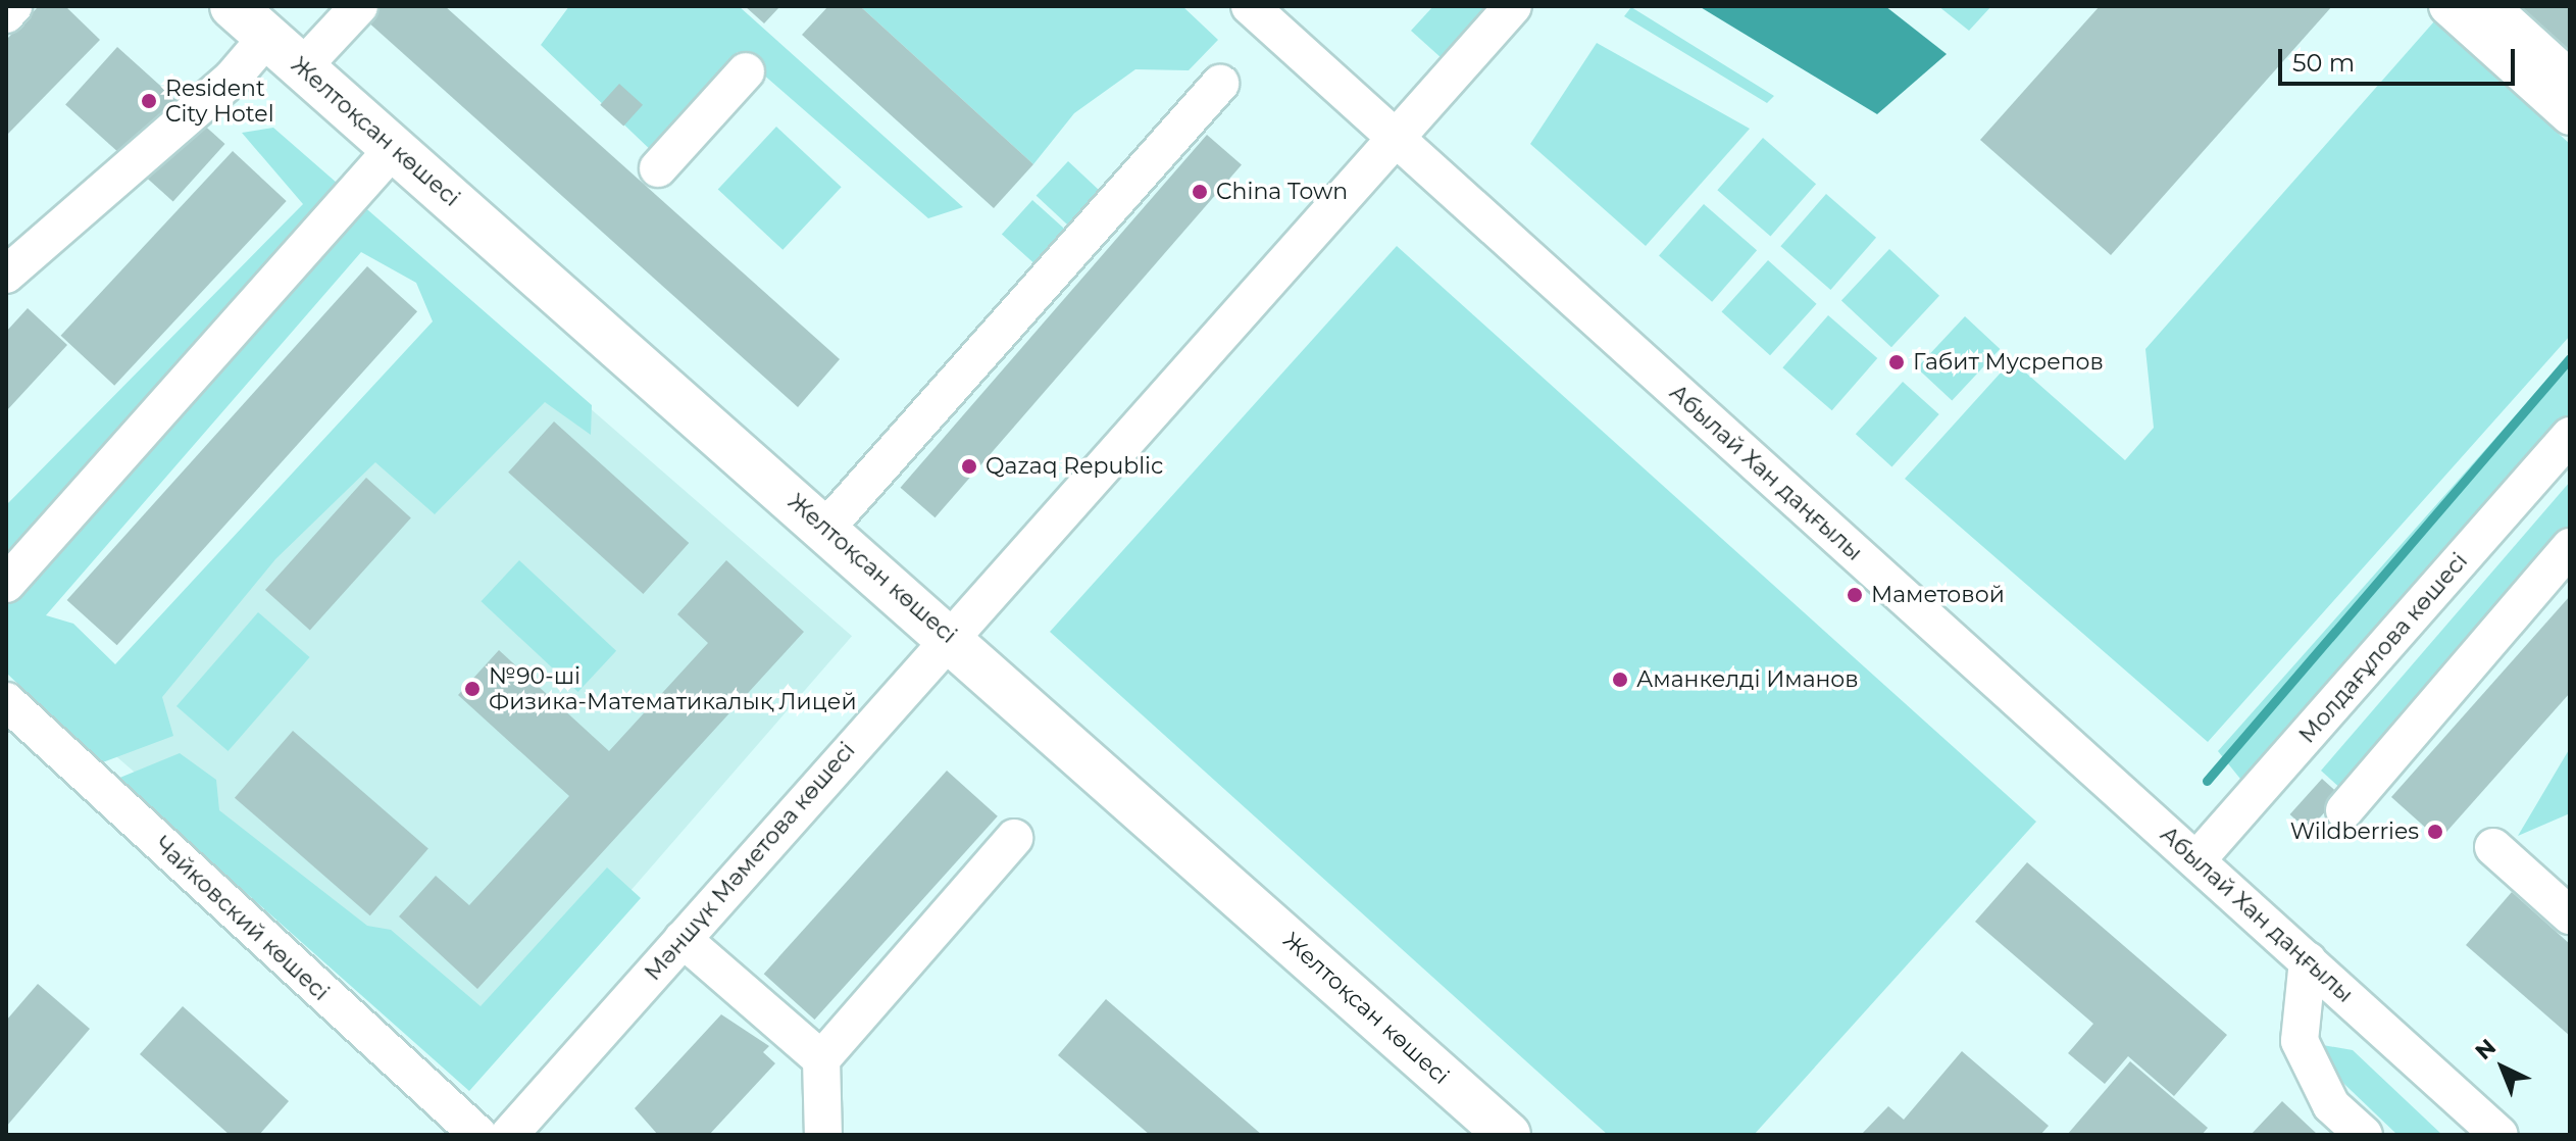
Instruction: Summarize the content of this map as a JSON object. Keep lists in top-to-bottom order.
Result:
{
  "streets": {
    "main road": ["Желтоқсан көшесі"],
    "street": [
      "Абылай Хан даңғылы",
      "Молдағұлова көшесі",
      "Мәншүк Мәметова көшесі",
      "Чайковский көшесі"
    ]
  },
  "crossings": [
    ["Желтоқсан көшесі", "Мәншүк Мәметова көшесі"],
    ["Абылай Хан даңғылы", "Молдағұлова көшесі"],
    ["Абылай Хан даңғылы", "Мәншүк Мәметова көшесі"]
  ],
  "places": [
    "Resident City Hotel",
    "China Town",
    "Габит Мусрепов",
    "Qazaq Republic",
    "Маметовой",
    "Аманкелді Иманов",
    "№90-ші Физика-Математикалық Лицей",
    "Wildberries"
  ],
  "scale_bar": "50 m",
  "north": "top left"
}
